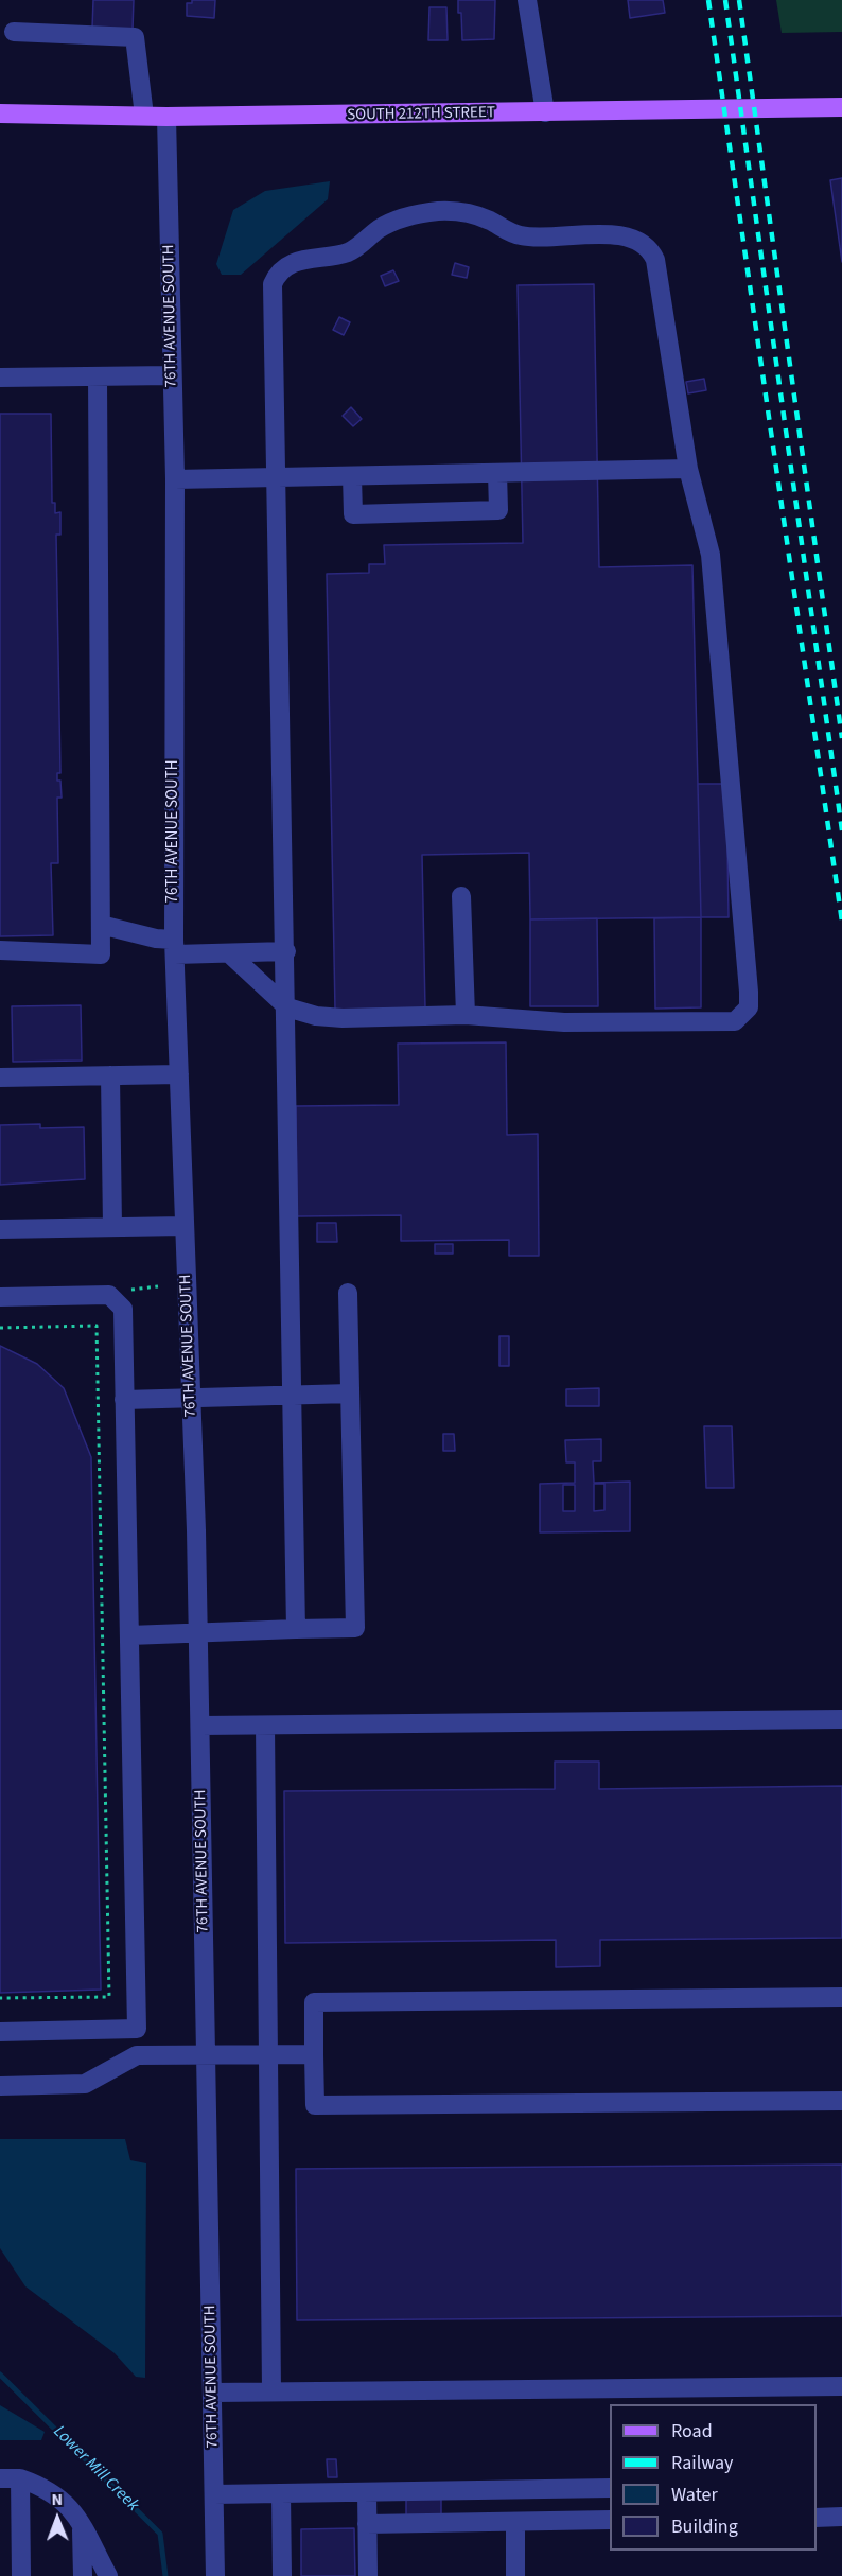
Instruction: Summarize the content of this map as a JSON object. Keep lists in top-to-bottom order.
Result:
{
  "streets": {
    "main road": ["SOUTH 212TH STREET"],
    "street": ["76TH AVENUE SOUTH"]
  },
  "crossings": [
    ["SOUTH 212TH STREET", "76TH AVENUE SOUTH"]
  ],
  "water": ["Lower Mill Creek"],
  "legend": [
    "Road",
    "Railway",
    "Water",
    "Building"
  ],
  "north": "top"
}
